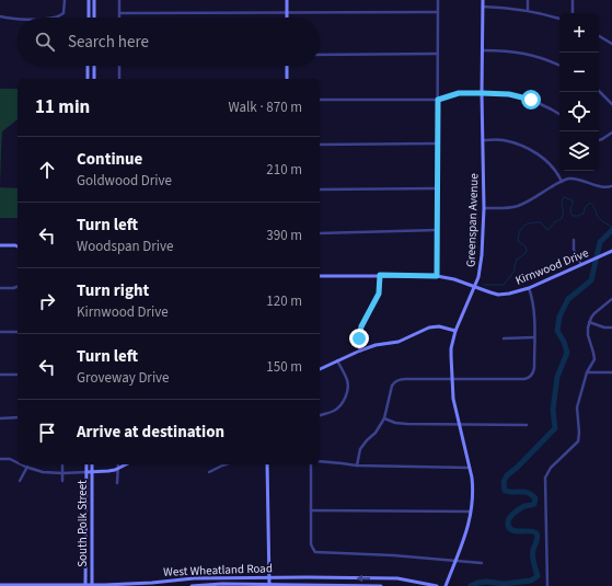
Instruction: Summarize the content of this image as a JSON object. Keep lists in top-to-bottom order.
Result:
{
  "streets": {
    "street": [
      "Greenspan Avenue",
      "Kirnwood Drive",
      "South Polk Street",
      "West Wheatland Road"
    ]
  },
  "crossings": [
    ["Greenspan Avenue", "Kirnwood Drive"],
    ["South Polk Street", "West Wheatland Road"]
  ],
  "page": {
    "map_buttons": ["+", "−"],
    "search": "Search here",
    "heading": ["11 min", "Walk · 870 m"],
    "list": [
      ["Continue", "Goldwood Drive", "210 m"],
      ["Turn left", "Woodspan Drive", "390 m"],
      ["Turn right", "Kirnwood Drive", "120 m"],
      ["Turn left", "Groveway Drive", "150 m"],
      "Arrive at destination"
    ]
  }
}
